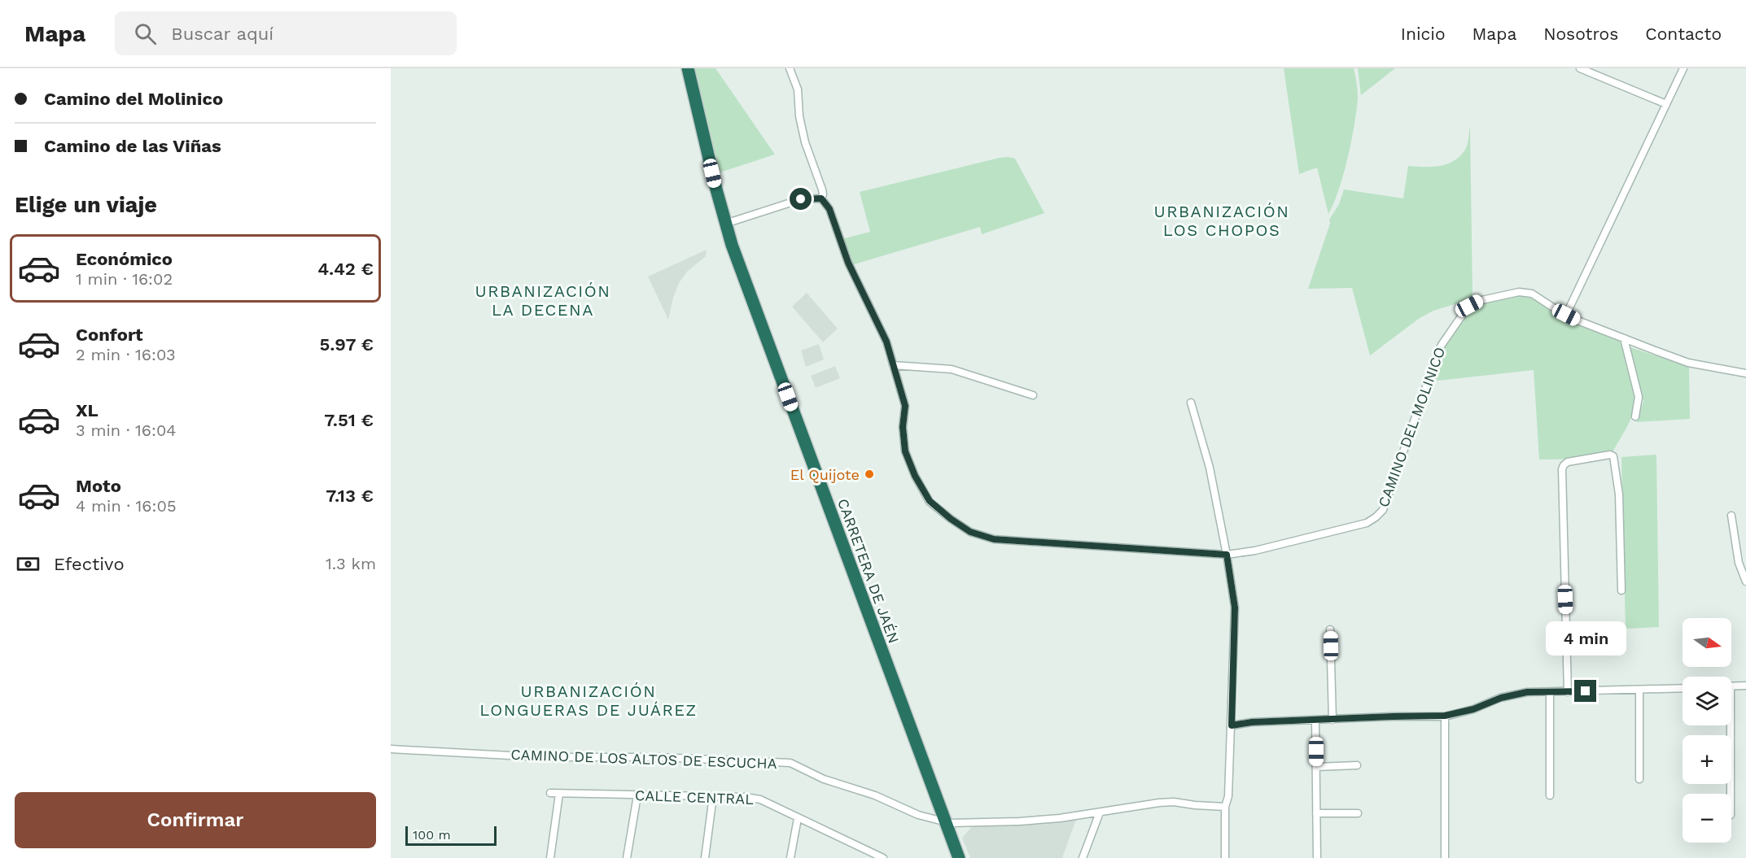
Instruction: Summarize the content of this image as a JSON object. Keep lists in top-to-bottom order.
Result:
{
  "streets": {
    "highway": ["CARRETERA DE JAÉN"],
    "street": ["CAMINO DEL MOLINICO", "CAMINO DE LOS ALTOS DE ESCUCHA", "CALLE CENTRAL"]
  },
  "crossings": [
    ["CARRETERA DE JAÉN", "CAMINO DE LOS ALTOS DE ESCUCHA"]
  ],
  "districts": ["URBANIZACIÓN LOS CHOPOS", "URBANIZACIÓN LA DECENA", "URBANIZACIÓN LONGUERAS DE JUÁREZ"],
  "places": ["El Quijote"],
  "scale_bar": "100 m",
  "north": "right",
  "page": {
    "header": "Mapa",
    "search": "Buscar aquí",
    "nav": [
      "Inicio",
      "Mapa",
      "Nosotros",
      "Contacto"
    ],
    "banner": ["Camino del Molinico", "Camino de las Viñas"],
    "heading": "Elige un viaje",
    "list": [
      {
        "name": "Económico",
        "note": "1 min · 16:02",
        "value": "4.42 €"
      },
      {
        "name": "Confort",
        "note": "2 min · 16:03",
        "value": "5.97 €"
      },
      {
        "name": "XL",
        "note": "3 min · 16:04",
        "value": "7.51 €"
      },
      {
        "name": "Moto",
        "note": "4 min · 16:05",
        "value": "7.13 €"
      }
    ],
    "pay": ["Efectivo", "1.3 km"],
    "map_buttons": ["+", "−"],
    "bubble": "4 min",
    "buttons": "Confirmar",
    "scale": "100 m"
  }
}
